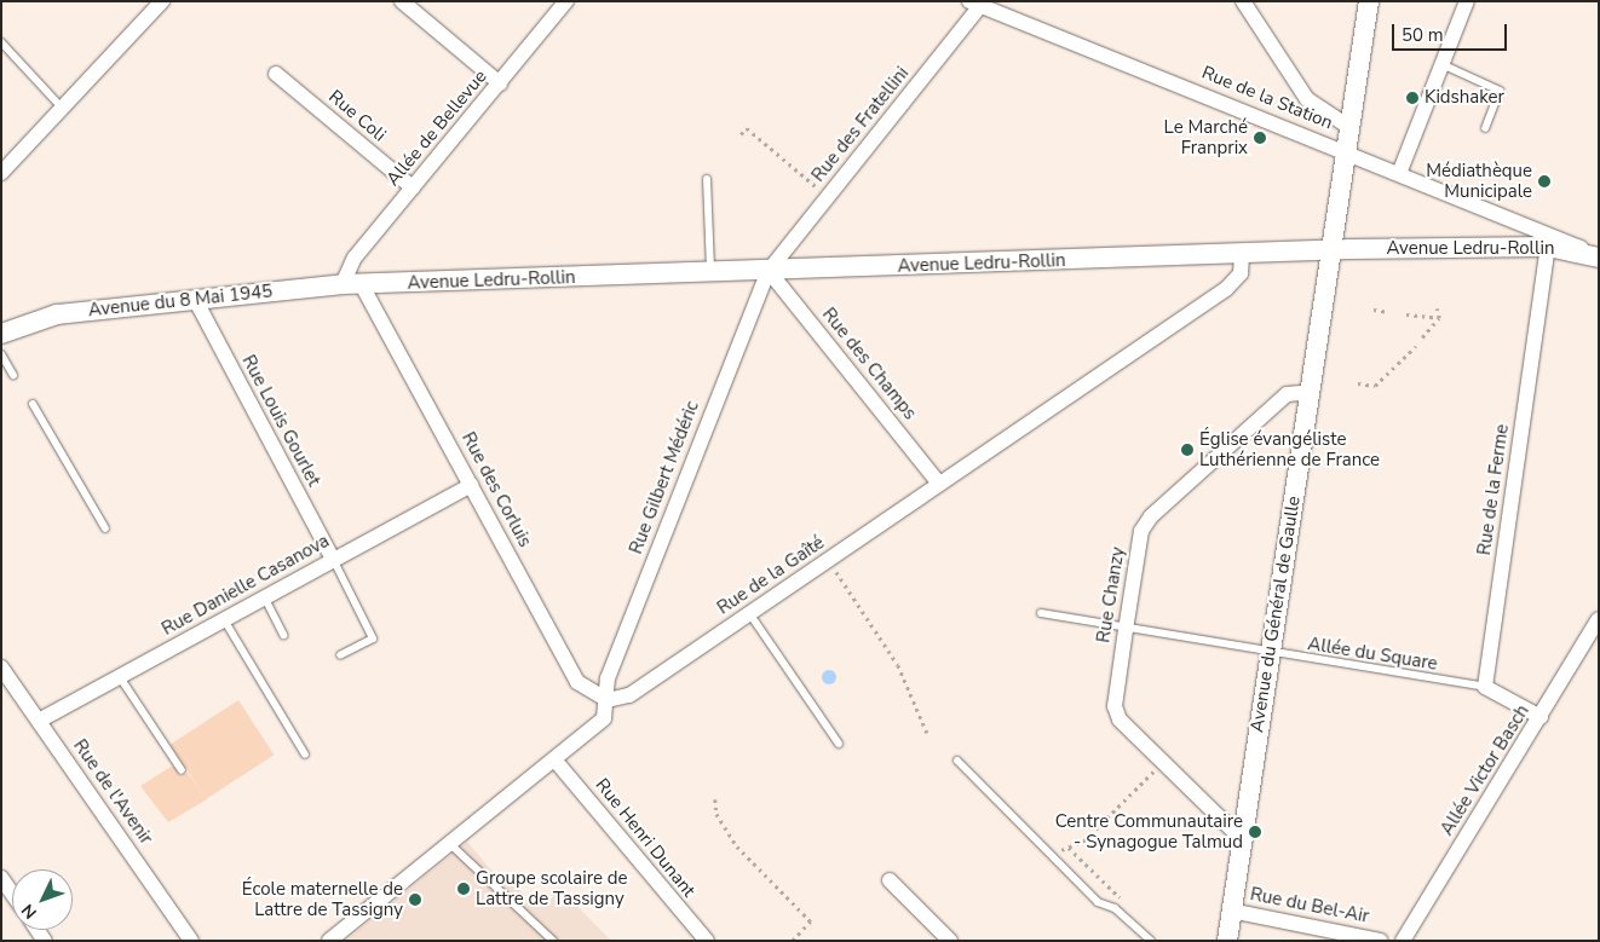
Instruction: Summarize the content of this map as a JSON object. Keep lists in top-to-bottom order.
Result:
{
  "streets": {
    "street": [
      "Rue de la Station",
      "Rue Coli",
      "Rue des Fratellini",
      "Allée de Bellevue",
      "Avenue Ledru-Rollin",
      "Avenue du 8 Mai 1945",
      "Rue des Champs",
      "Rue Louis Gourlet",
      "Rue Gilbert Médéric",
      "Rue des Corluis",
      "Rue de la Ferme",
      "Rue de la Gaîté",
      "Rue Danielle Casanova",
      "Rue Chanzy",
      "Avenue du Général de Gaulle",
      "Allée Victor Basch",
      "Rue de l'Avenir",
      "Rue Henri Dunant",
      "Rue du Bel-Air"
    ],
    "lane": ["Allée du Square"]
  },
  "crossings": [
    ["Rue de la Station", "Rue des Fratellini"],
    ["Rue de la Station", "Avenue Ledru-Rollin"],
    ["Rue de la Station", "Rue de la Ferme"],
    ["Rue de la Station", "Avenue du Général de Gaulle"],
    ["Rue Coli", "Allée de Bellevue"],
    ["Rue des Fratellini", "Avenue Ledru-Rollin"],
    ["Rue des Fratellini", "Rue des Champs"],
    ["Rue des Fratellini", "Rue Gilbert Médéric"],
    ["Allée de Bellevue", "Avenue Ledru-Rollin"],
    ["Allée de Bellevue", "Avenue du 8 Mai 1945"],
    ["Allée de Bellevue", "Rue des Corluis"],
    ["Avenue Ledru-Rollin", "Avenue du 8 Mai 1945"],
    ["Avenue Ledru-Rollin", "Rue des Champs"],
    ["Avenue Ledru-Rollin", "Rue Gilbert Médéric"],
    ["Avenue Ledru-Rollin", "Rue des Corluis"],
    ["Avenue Ledru-Rollin", "Rue de la Ferme"],
    ["Avenue Ledru-Rollin", "Rue de la Gaîté"],
    ["Avenue Ledru-Rollin", "Avenue du Général de Gaulle"],
    ["Avenue du 8 Mai 1945", "Rue Louis Gourlet"],
    ["Avenue du 8 Mai 1945", "Rue des Corluis"],
    ["Rue des Champs", "Rue Gilbert Médéric"],
    ["Rue des Champs", "Rue de la Gaîté"],
    ["Rue Louis Gourlet", "Rue Danielle Casanova"],
    ["Rue Gilbert Médéric", "Rue des Corluis"],
    ["Rue Gilbert Médéric", "Rue de la Gaîté"],
    ["Rue des Corluis", "Rue de la Gaîté"],
    ["Rue des Corluis", "Rue Danielle Casanova"],
    ["Rue de la Ferme", "Allée du Square"],
    ["Rue Danielle Casanova", "Rue de l'Avenir"],
    ["Rue Chanzy", "Avenue du Général de Gaulle"],
    ["Rue Chanzy", "Allée du Square"],
    ["Avenue du Général de Gaulle", "Allée du Square"],
    ["Avenue du Général de Gaulle", "Rue du Bel-Air"]
  ],
  "places": [
    "Kidshaker",
    "Le Marché Franprix",
    "Médiathèque Municipale",
    "Église évangéliste Luthérienne de France",
    "Centre Communautaire - Synagogue Talmud",
    "Groupe scolaire de Lattre de Tassigny",
    "École maternelle de Lattre de Tassigny"
  ],
  "scale_bar": "50 m",
  "north": "bottom left"
}
